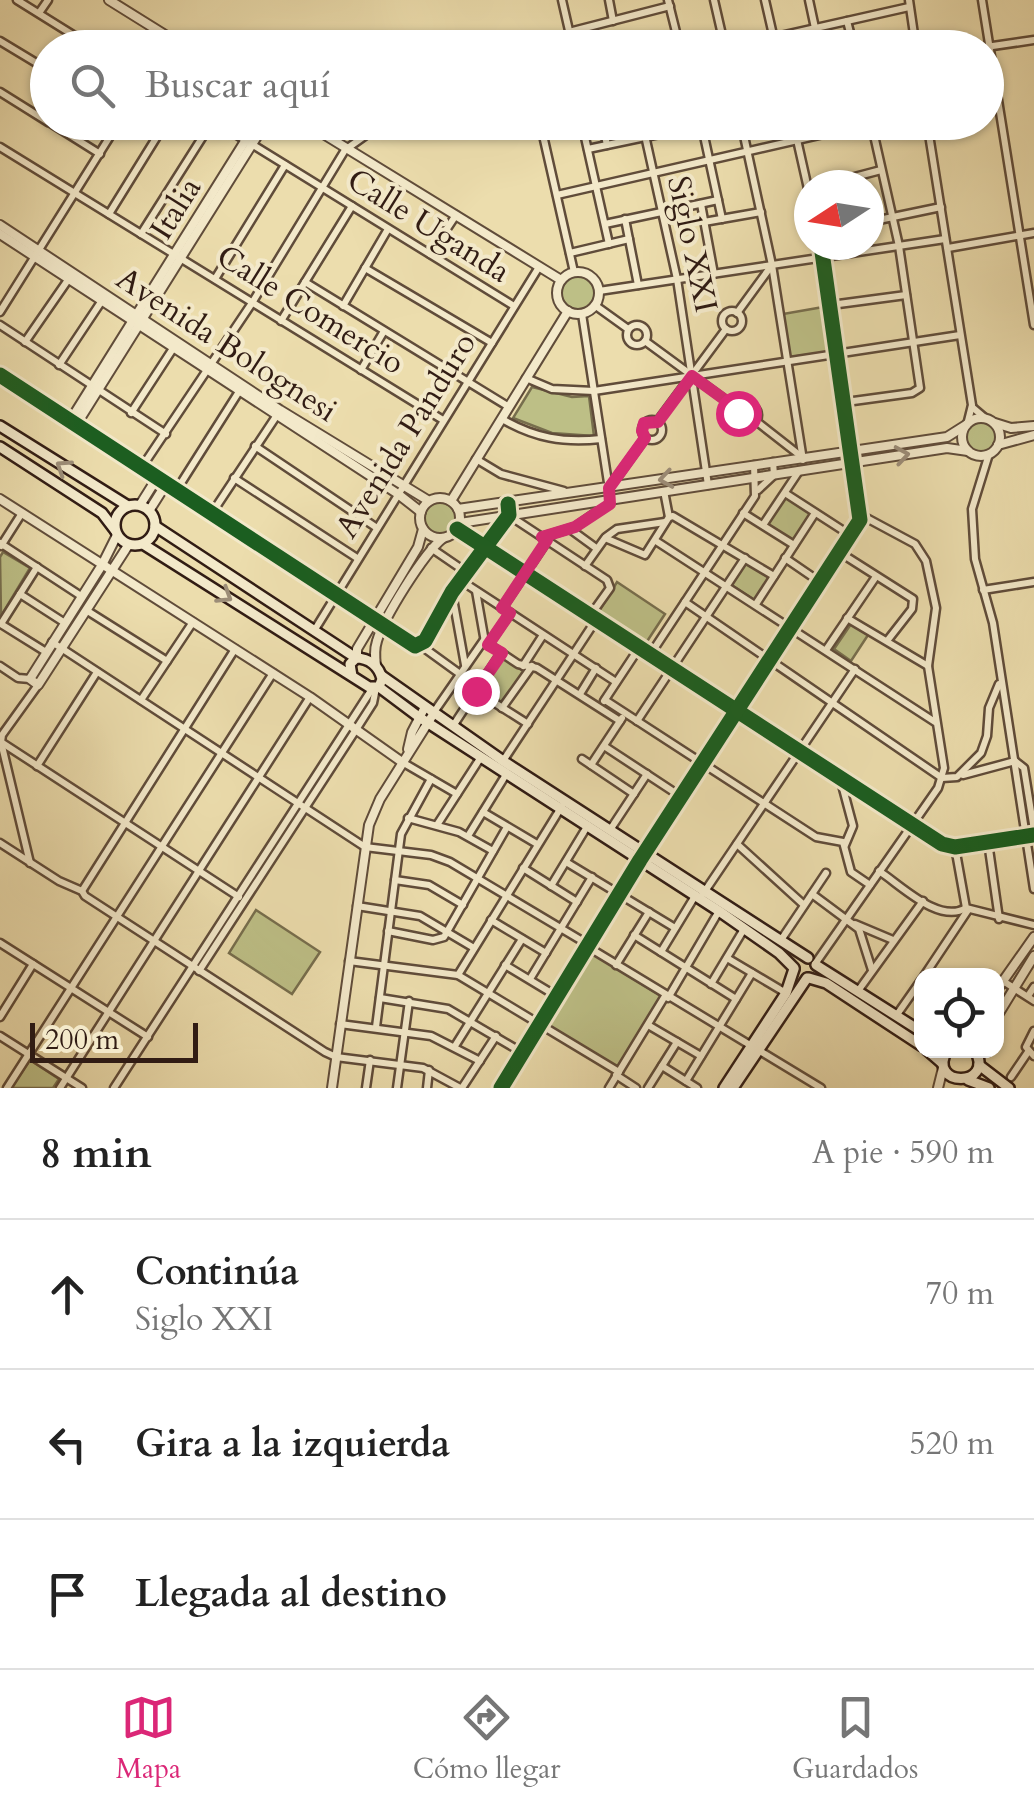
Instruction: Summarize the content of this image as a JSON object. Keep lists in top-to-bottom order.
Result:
{
  "streets": {
    "street": [
      "Italia",
      "Calle Uganda",
      "Siglo XXI",
      "Calle Comercio",
      "Avenida Bolognesi",
      "Avenida Panduro"
    ]
  },
  "crossings": [
    ["Italia", "Calle Uganda"],
    ["Italia", "Calle Comercio"],
    ["Italia", "Avenida Bolognesi"],
    ["Calle Uganda", "Avenida Panduro"],
    ["Calle Comercio", "Avenida Panduro"],
    ["Avenida Bolognesi", "Avenida Panduro"]
  ],
  "scale_bar": "200 m",
  "north": "left",
  "page": {
    "search": "Buscar aquí",
    "scale": "200 m",
    "heading": ["8 min", "A pie · 590 m"],
    "list": [
      ["Continúa", "Siglo XXI", "70 m"],
      ["Gira a la izquierda", "520 m"],
      "Llegada al destino"
    ],
    "nav": ["Mapa", "Cómo llegar", "Guardados"]
  }
}
